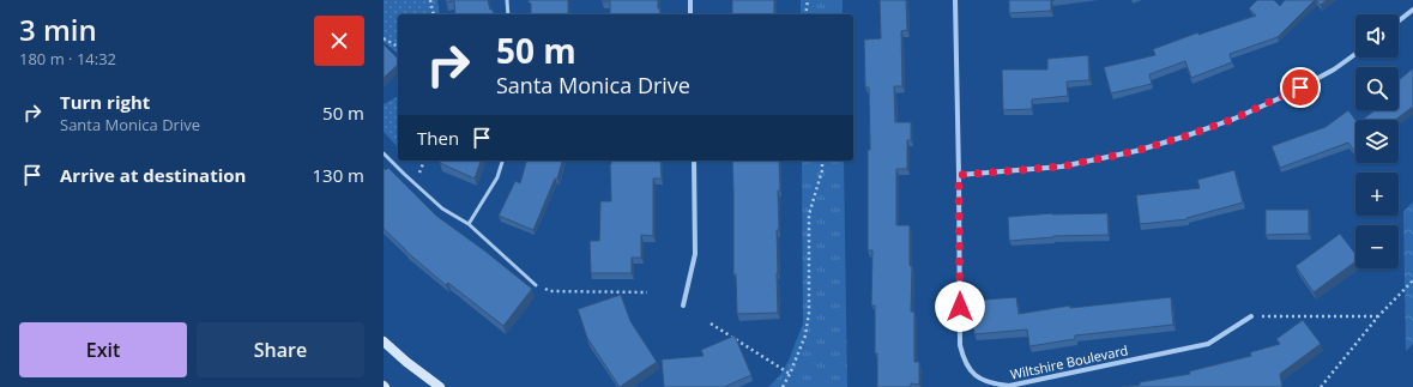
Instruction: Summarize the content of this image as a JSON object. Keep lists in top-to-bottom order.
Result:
{
  "streets": {
    "street": ["Wiltshire Boulevard"]
  },
  "page": {
    "heading": ["3 min", "180 m · 14:32"],
    "map_buttons": ["+", "−"],
    "turn": ["50 m", "Santa Monica Drive"],
    "list": [
      {
        "name": "Turn right",
        "note": "Santa Monica Drive",
        "value": "50 m"
      },
      {
        "name": "Arrive at destination",
        "value": "130 m"
      }
    ],
    "then": "Then",
    "buttons": ["Exit", "Share"]
  }
}
